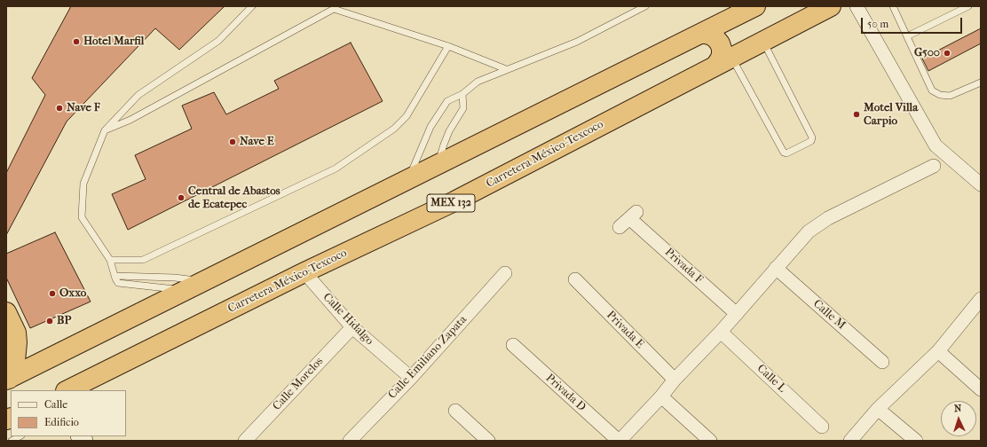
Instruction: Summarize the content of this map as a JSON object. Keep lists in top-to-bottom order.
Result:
{
  "streets": {
    "highway": ["Carretera México-Texcoco", "MEX 132"],
    "street": [
      "Privada F",
      "Calle M",
      "Calle Hidalgo",
      "Privada E",
      "Calle Emiliano Zapata",
      "Calle L",
      "Calle Morelos",
      "Privada D"
    ]
  },
  "crossings": [
    ["Carretera México-Texcoco", "Calle Hidalgo"],
    ["Calle Hidalgo", "Calle Emiliano Zapata"],
    ["Calle Hidalgo", "Calle Morelos"]
  ],
  "places": [
    "Hotel Marfil",
    "G500",
    "Nave F",
    "Motel Villa Carpio",
    "Nave E",
    "Central de Abastos de Ecatepec",
    "Oxxo",
    "BP"
  ],
  "legend": ["Calle", "Edificio"],
  "scale_bar": "50 m",
  "north": "top"
}
